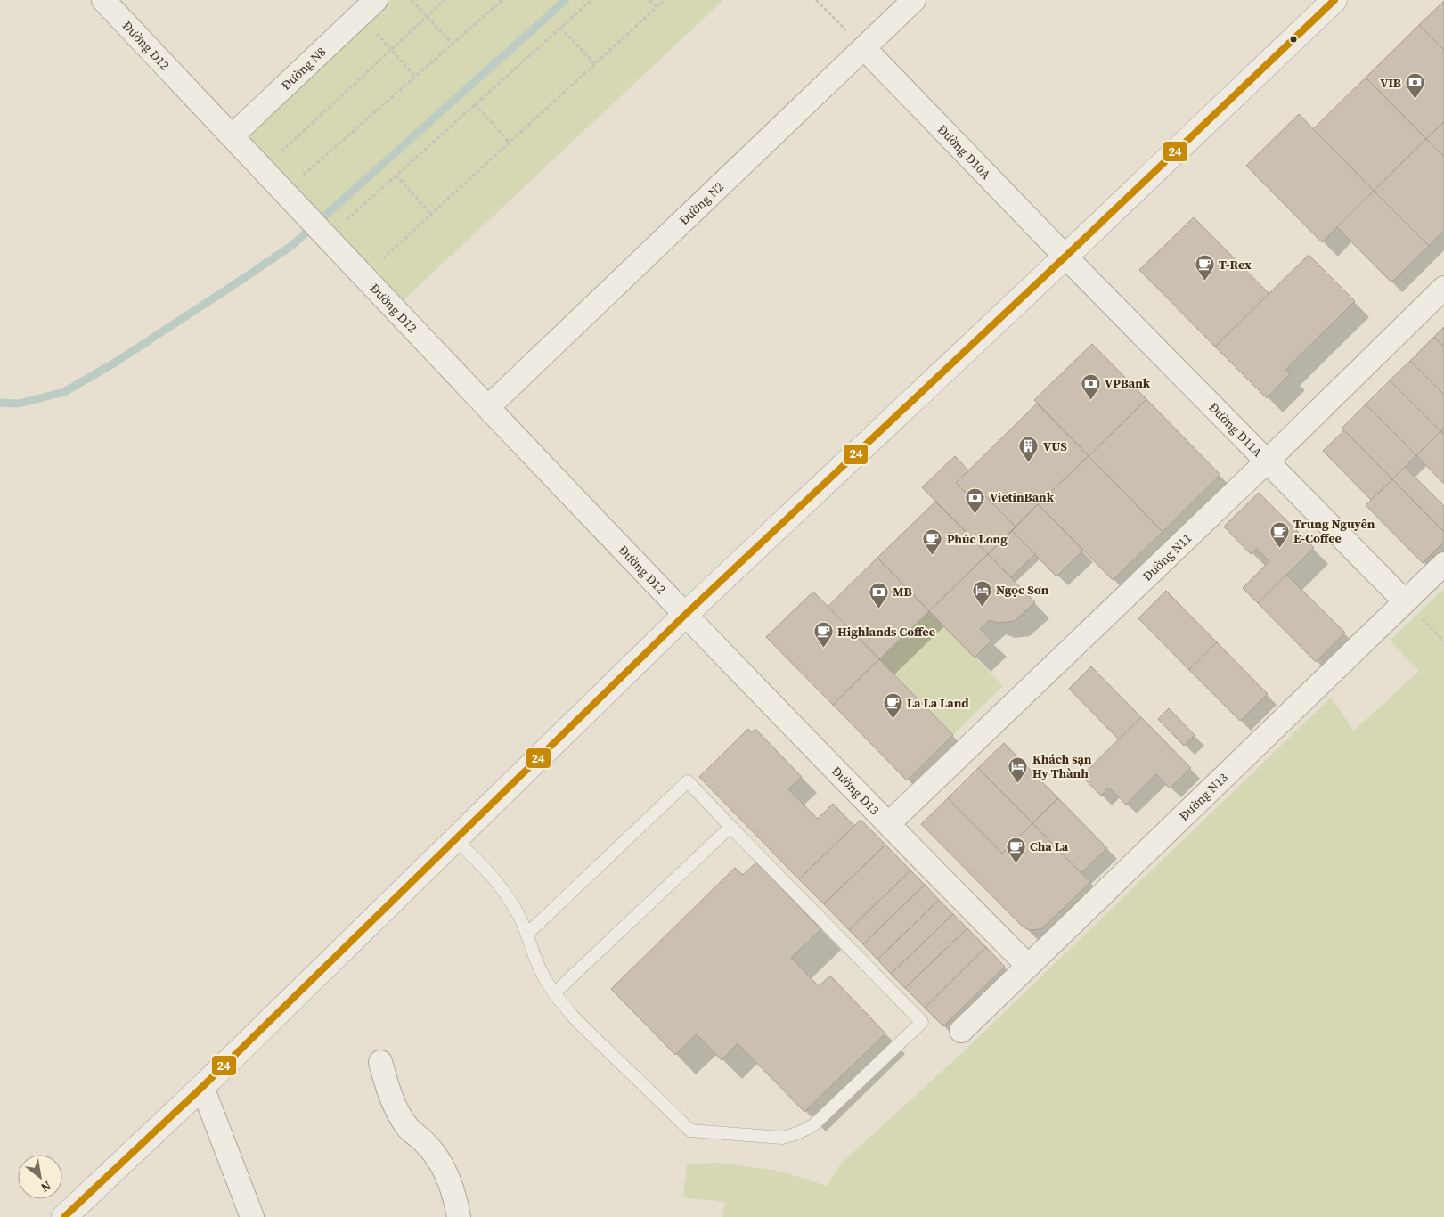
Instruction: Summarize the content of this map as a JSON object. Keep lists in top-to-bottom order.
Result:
{
  "streets": {
    "street": [
      "Đường D12",
      "Đường N8",
      "Đường D10A",
      "Đường N2",
      "Đường D11A",
      "Đường N11",
      "Đường D13",
      "Đường N13"
    ]
  },
  "crossings": [
    ["Đường D12", "Đường N8"],
    ["Đường D12", "Đường N2"],
    ["Đường D12", "Đường D13"],
    ["Đường D10A", "Đường N2"],
    ["Đường D10A", "Đường D11A"],
    ["Đường D11A", "Đường N11"],
    ["Đường D11A", "Đường N13"],
    ["Đường N11", "Đường D13"],
    ["Đường D13", "Đường N13"]
  ],
  "places": {
    "bank": [
      "VIB",
      "VPBank",
      "VietinBank",
      "MB"
    ],
    "cafe": [
      "T-Rex",
      "Trung Nguyên E-Coffee",
      "Phúc Long",
      "Highlands Coffee",
      "La La Land",
      "Cha La"
    ],
    "building": ["VUS"],
    "hotel": ["Ngọc Sơn", "Khách sạn Hy Thành"]
  },
  "lines": ["transit line 24"],
  "north": "bottom right"
}
